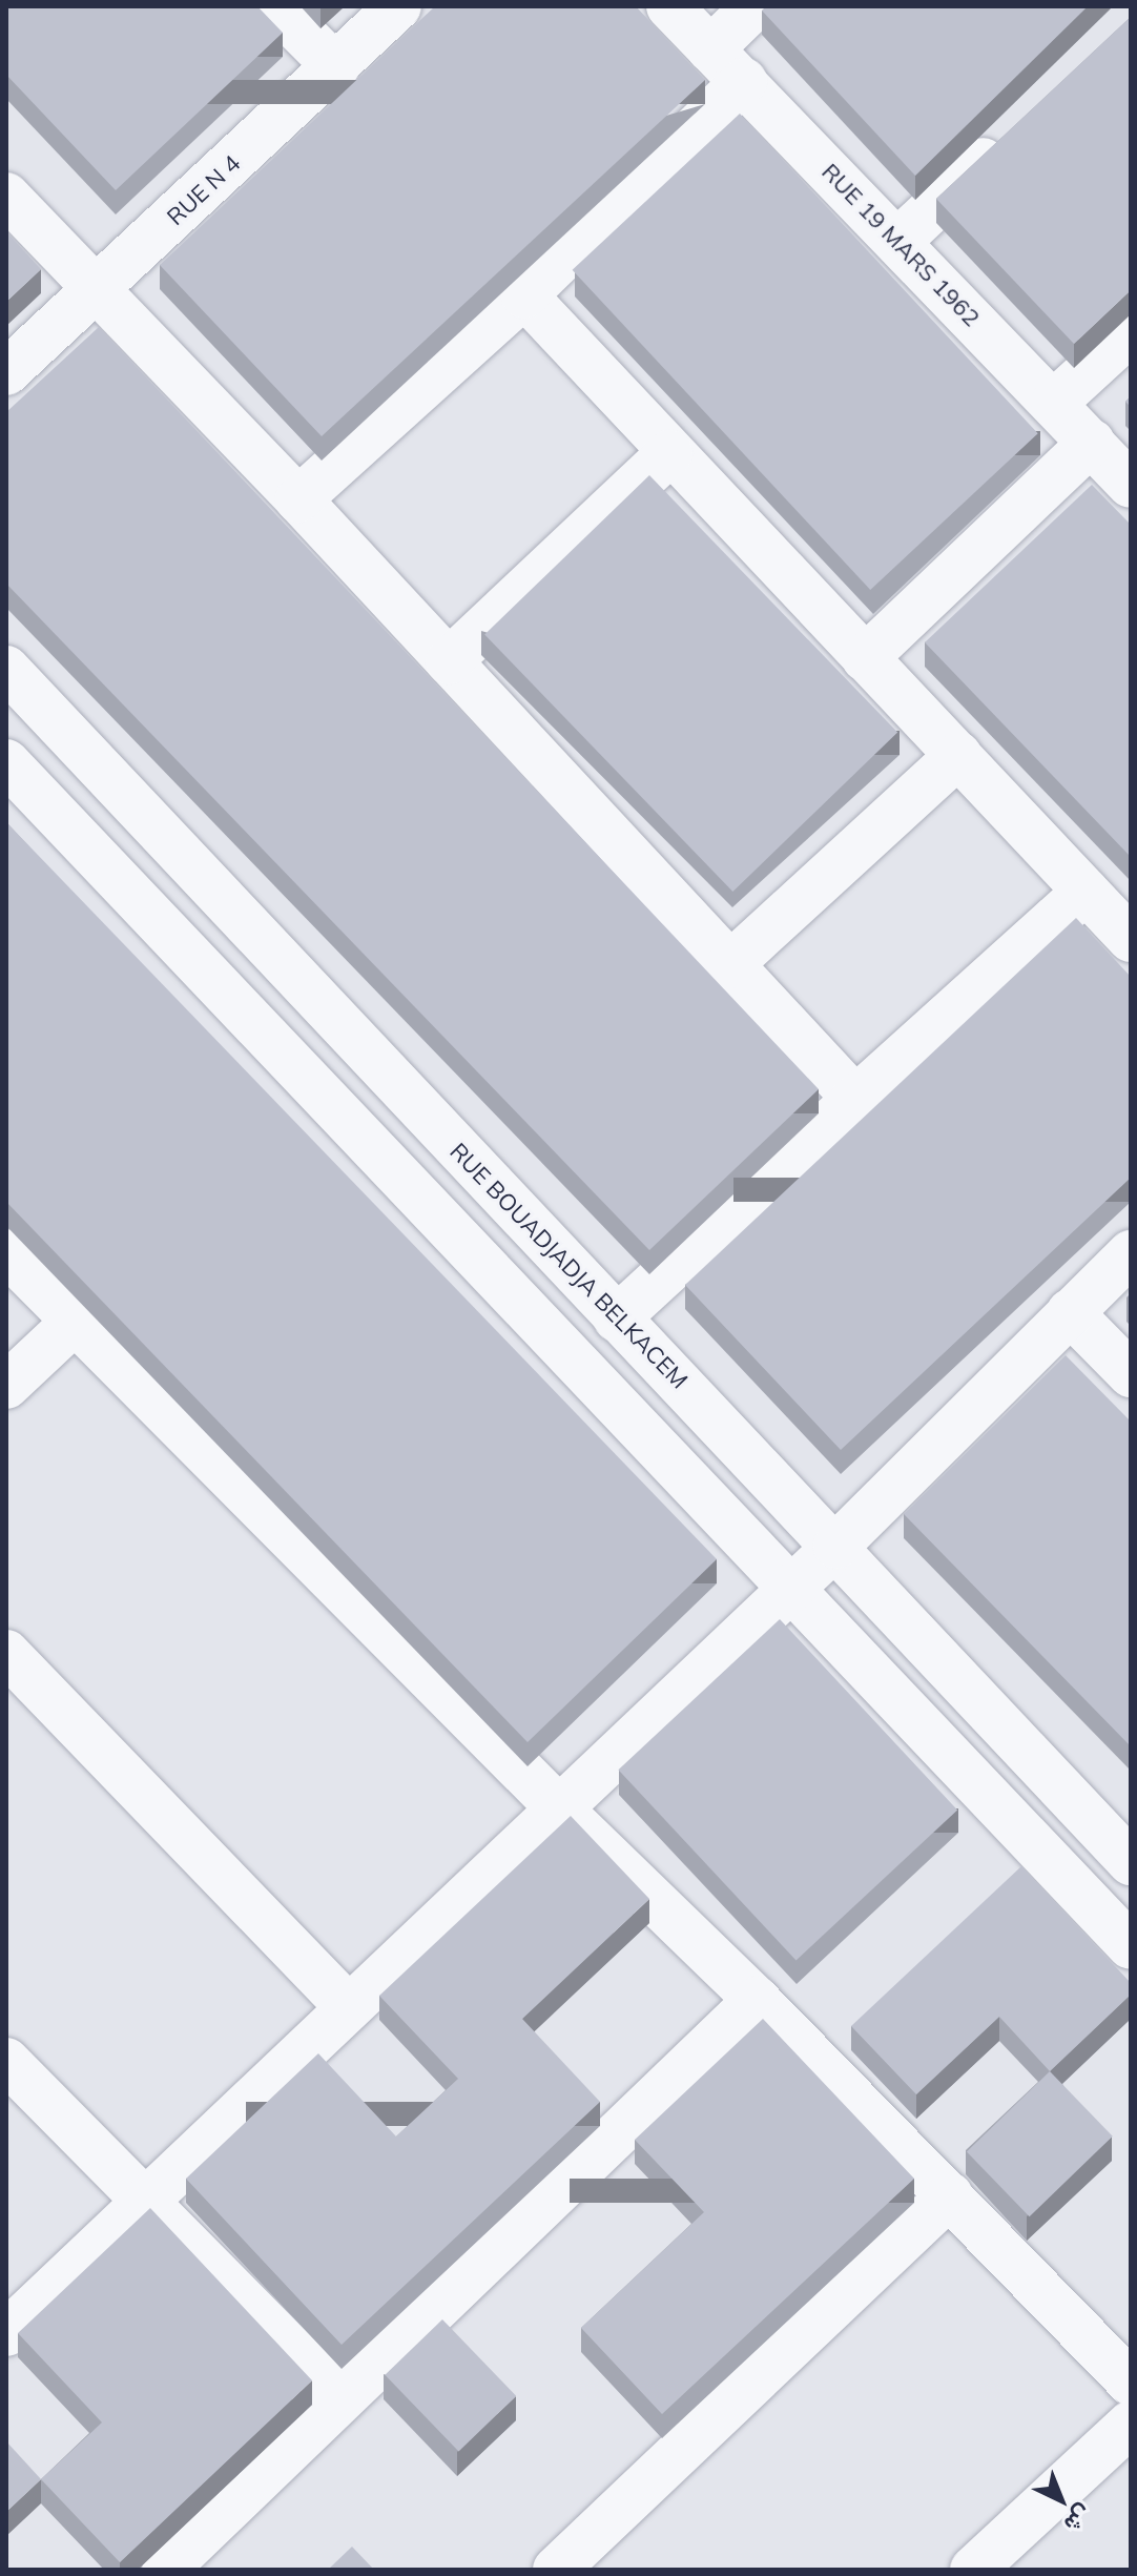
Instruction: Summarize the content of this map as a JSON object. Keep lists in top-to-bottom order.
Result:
{
  "streets": {
    "street": ["RUE N 4", "RUE 19 MARS 1962", "RUE BOUADJADJA BELKACEM"]
  },
  "north": "bottom right"
}
